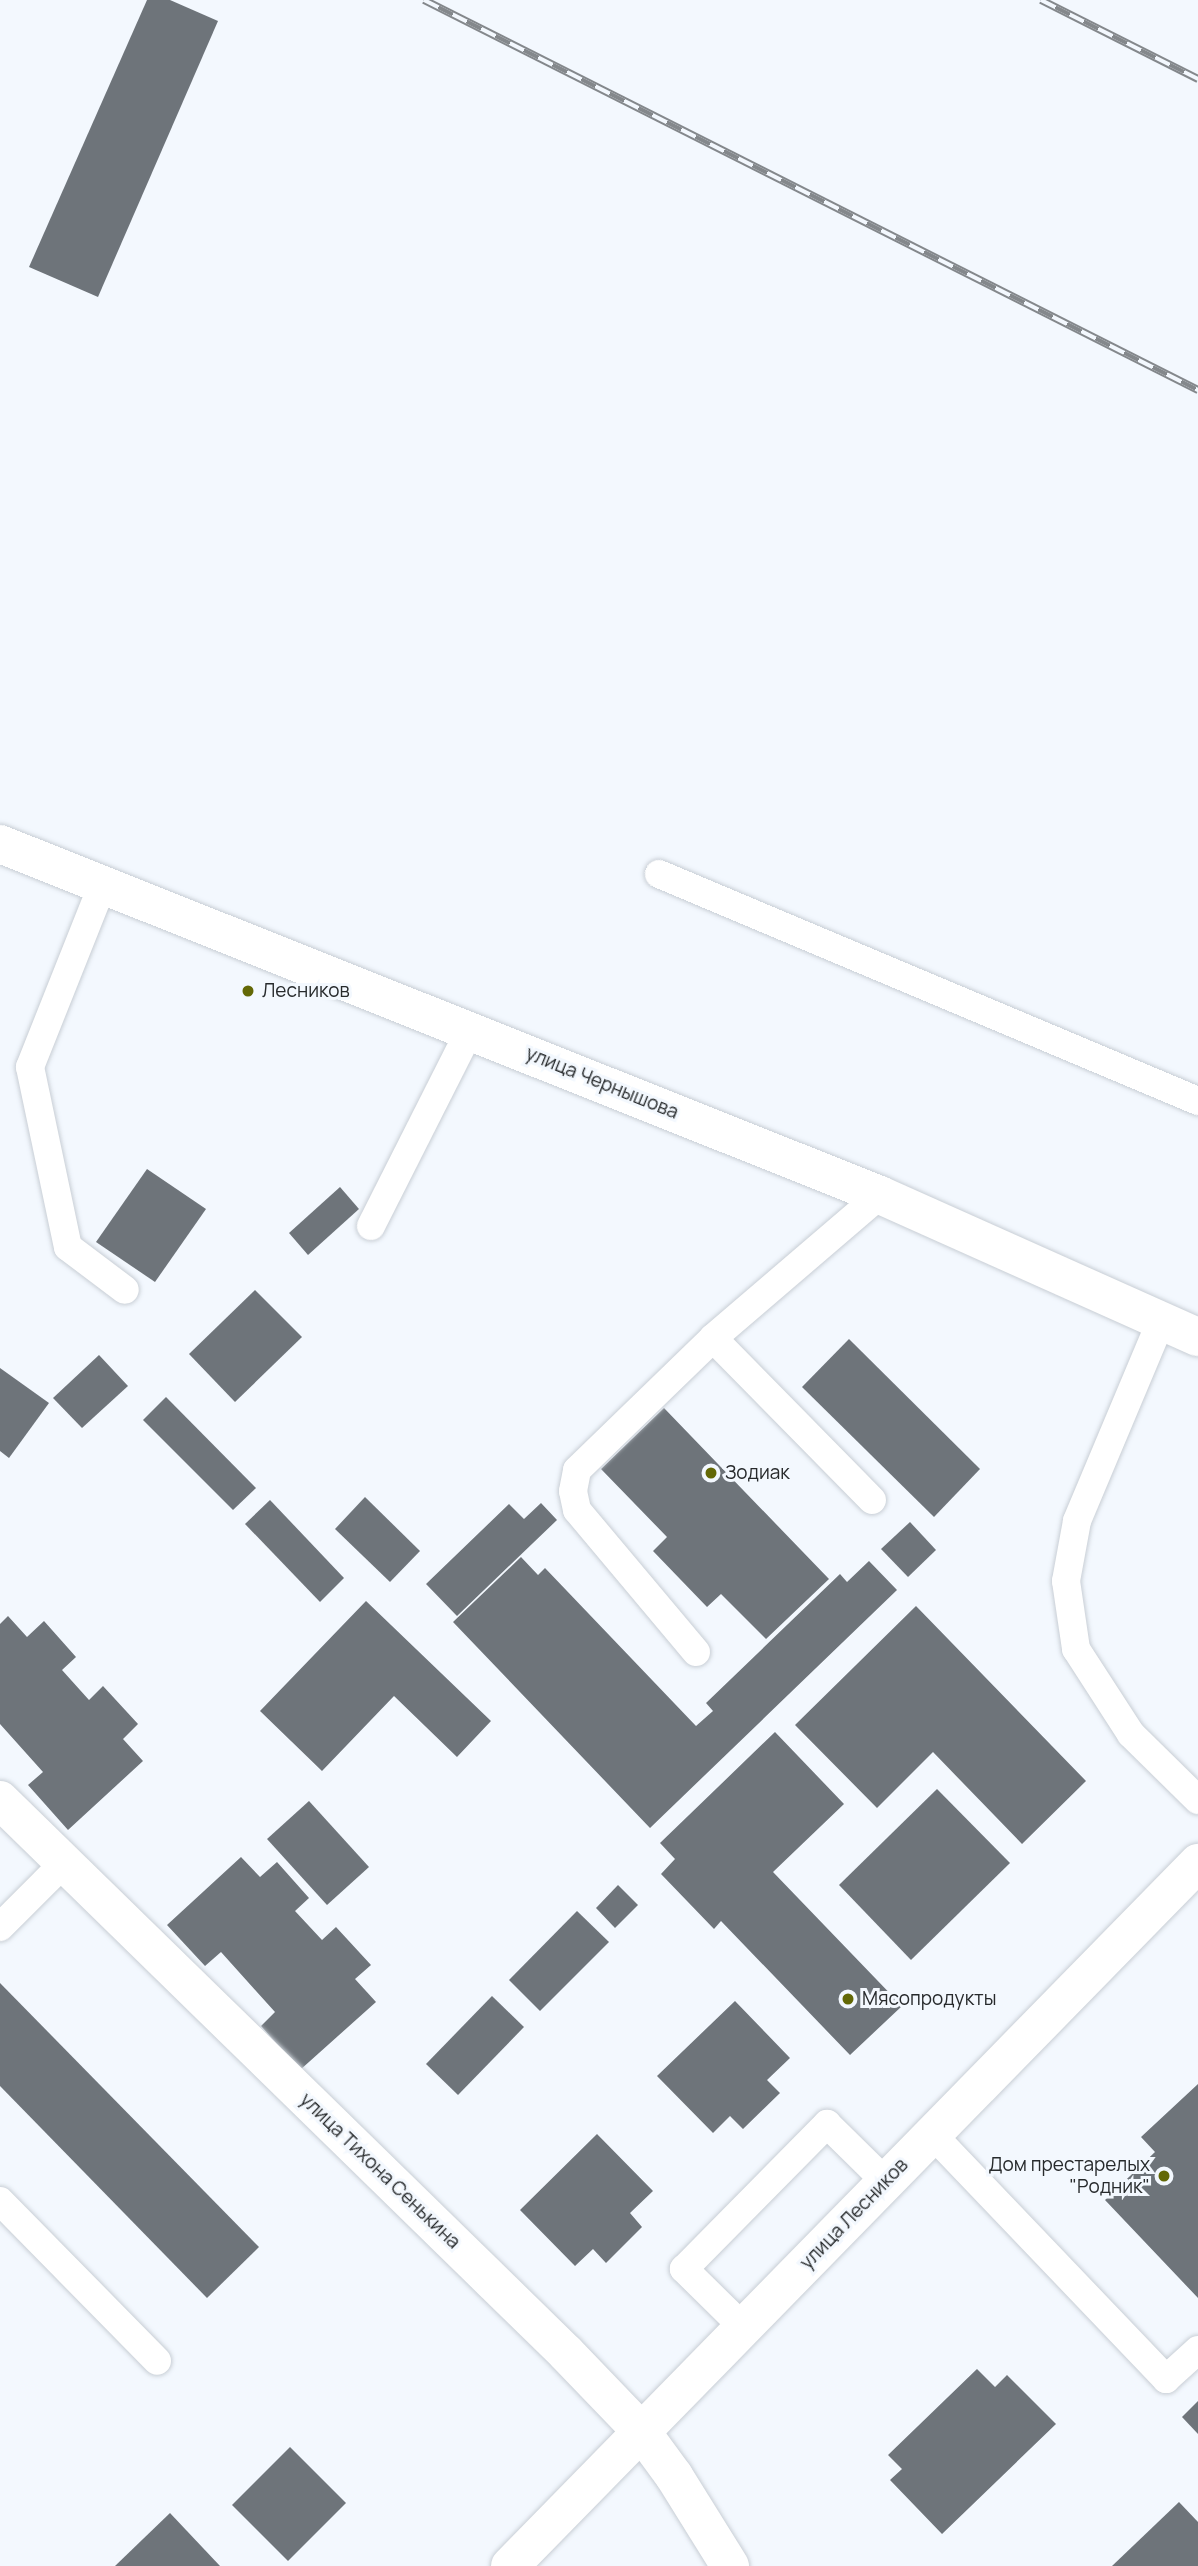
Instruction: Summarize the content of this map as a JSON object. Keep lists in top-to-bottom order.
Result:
{
  "streets": {
    "street": ["улица Чернышова", "улица Тихона Сенькина", "улица Лесников"]
  },
  "crossings": [
    ["улица Тихона Сенькина", "улица Лесников"]
  ],
  "places": [
    "Лесников",
    "Зодиак",
    "Мясопродукты",
    "Дом престарелых \"Родник\""
  ]
}
